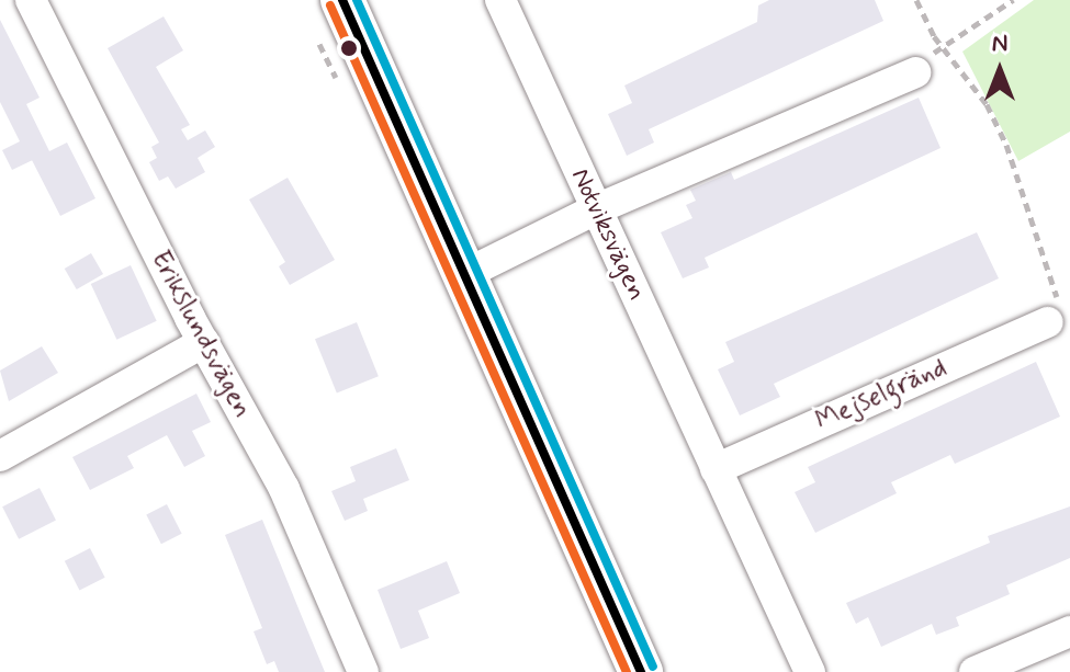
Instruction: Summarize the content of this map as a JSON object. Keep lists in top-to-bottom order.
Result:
{
  "streets": {
    "street": ["Notviksvägen", "Erikslundsvägen", "Mejselgränd"]
  },
  "crossings": [
    ["Notviksvägen", "Mejselgränd"]
  ],
  "north": "top"
}
